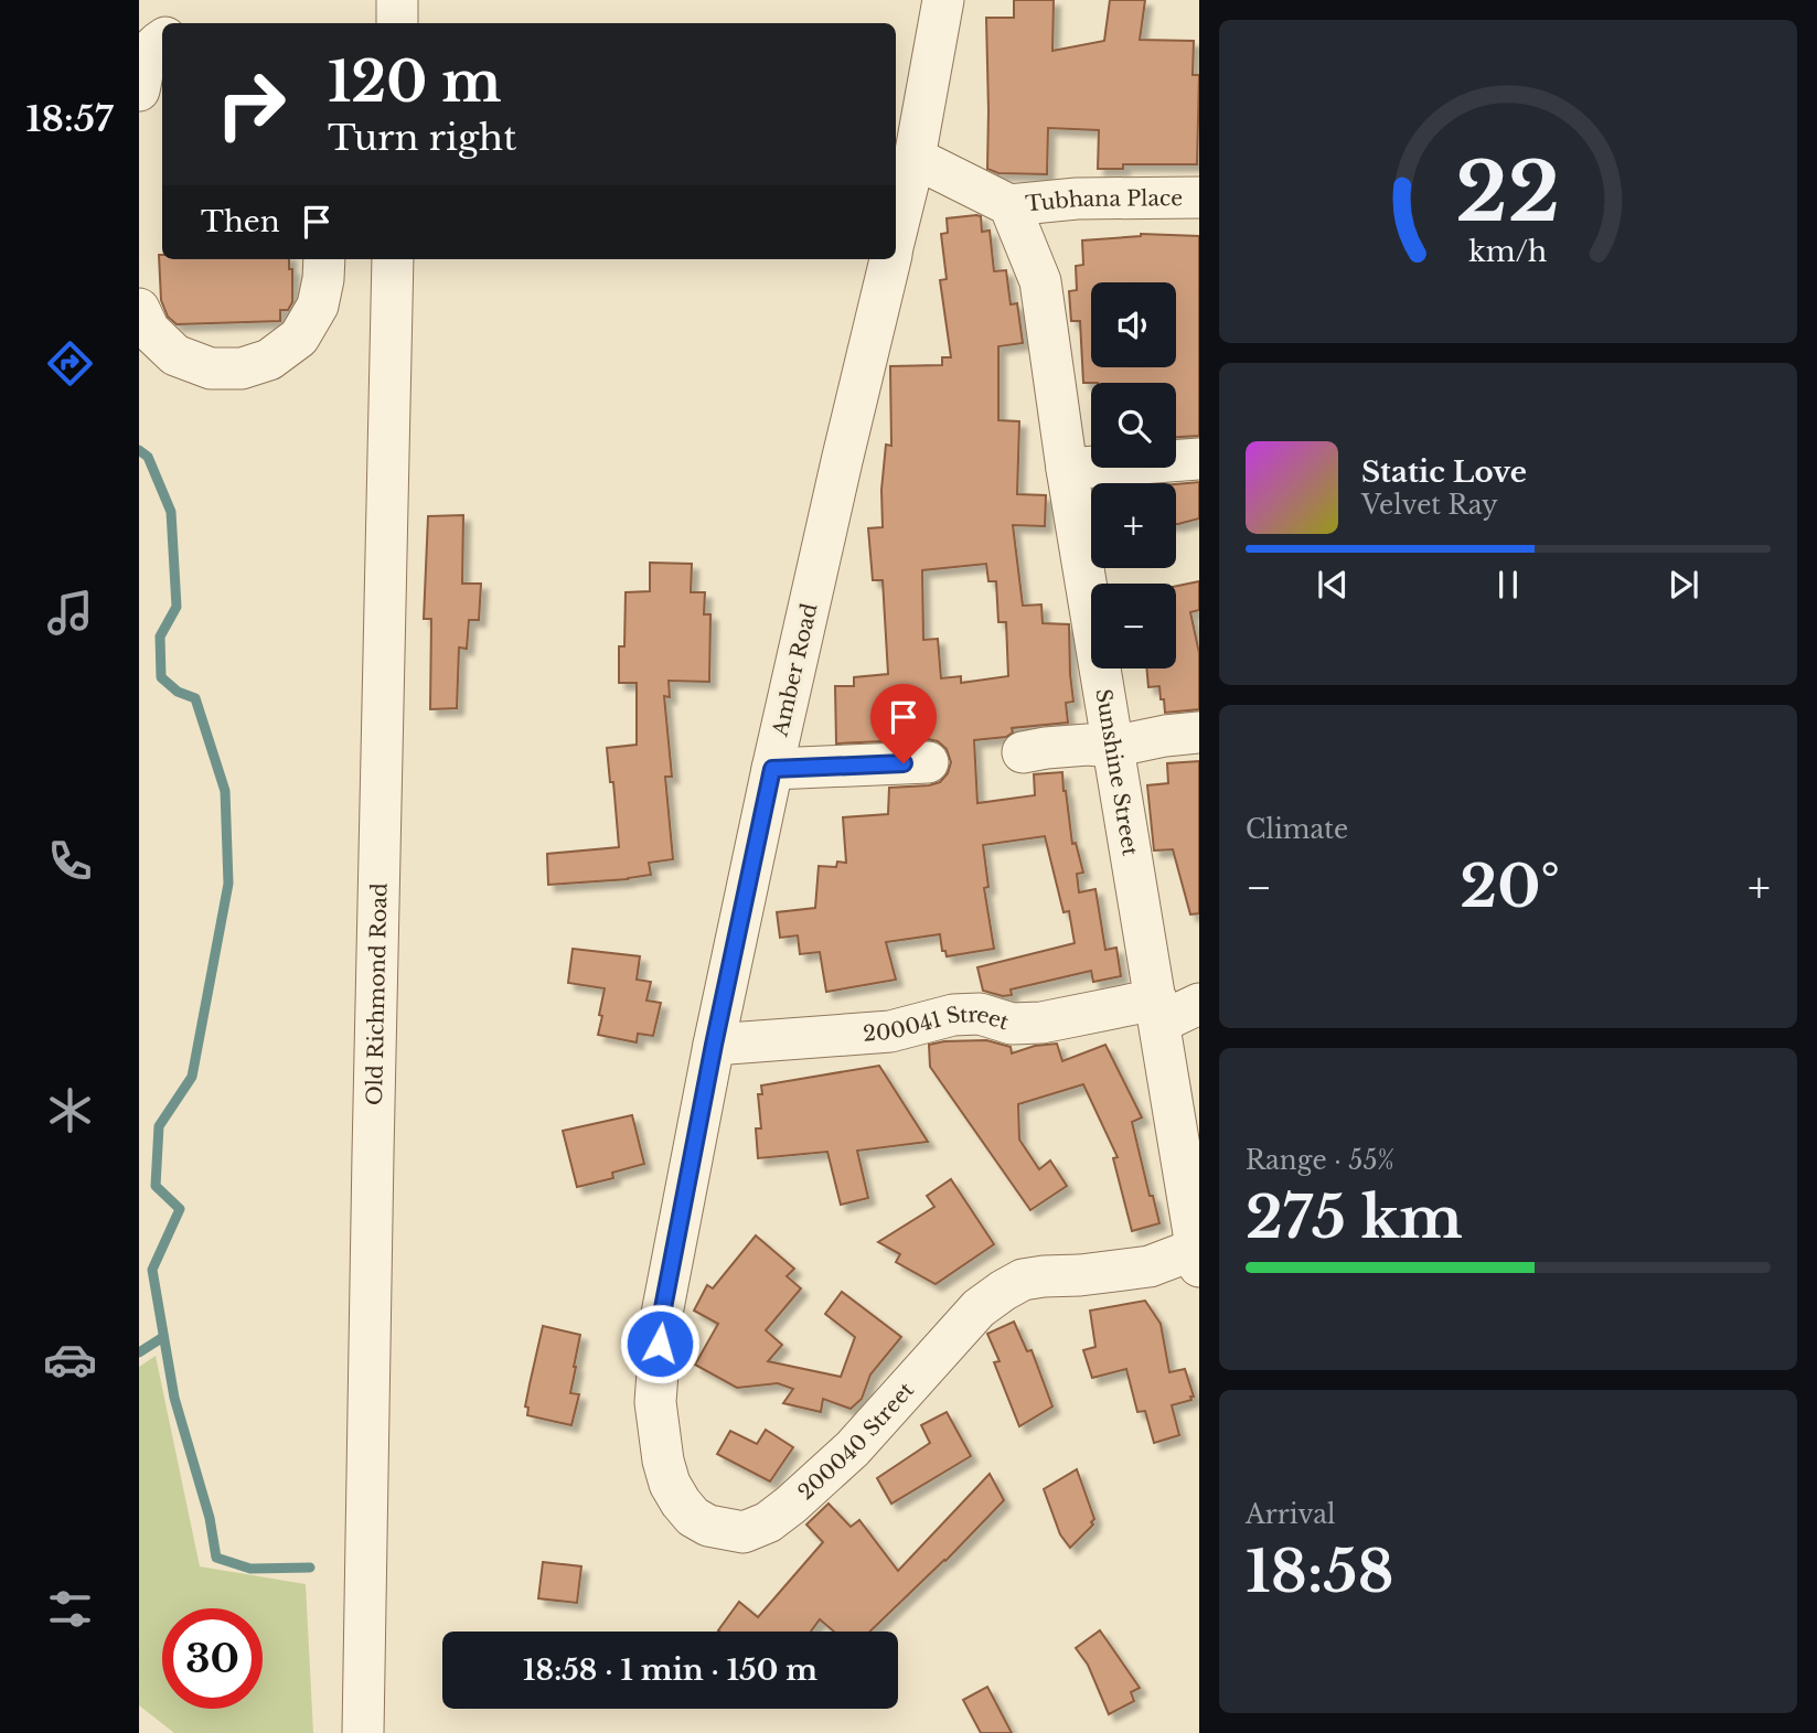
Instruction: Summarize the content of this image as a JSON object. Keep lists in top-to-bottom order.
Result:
{
  "streets": {
    "street": [
      "Tubhana Place",
      "Amber Road",
      "Sunshine Street",
      "Old Richmond Road",
      "200041 Street",
      "200040 Street"
    ]
  },
  "crossings": [
    ["Tubhana Place", "Sunshine Street"],
    ["Amber Road", "200041 Street"],
    ["Amber Road", "200040 Street"],
    ["Sunshine Street", "200041 Street"],
    ["Sunshine Street", "200040 Street"]
  ],
  "page": {
    "tabs": "18:57",
    "turn": ["120 m", "Turn right"],
    "then": "Then",
    "map_buttons": ["+", "−"],
    "song": ["Static Love", "Velvet Ray"],
    "tile": [
      "Climate",
      ["Range · 55%", "275 km"],
      ["Arrival", "18:58"]
    ],
    "heat": ["−", "20°", "+"],
    "limit": "30",
    "trip": "18:58 · 1 min · 150 m",
    "gauge": ["22", "km/h"]
  }
}
